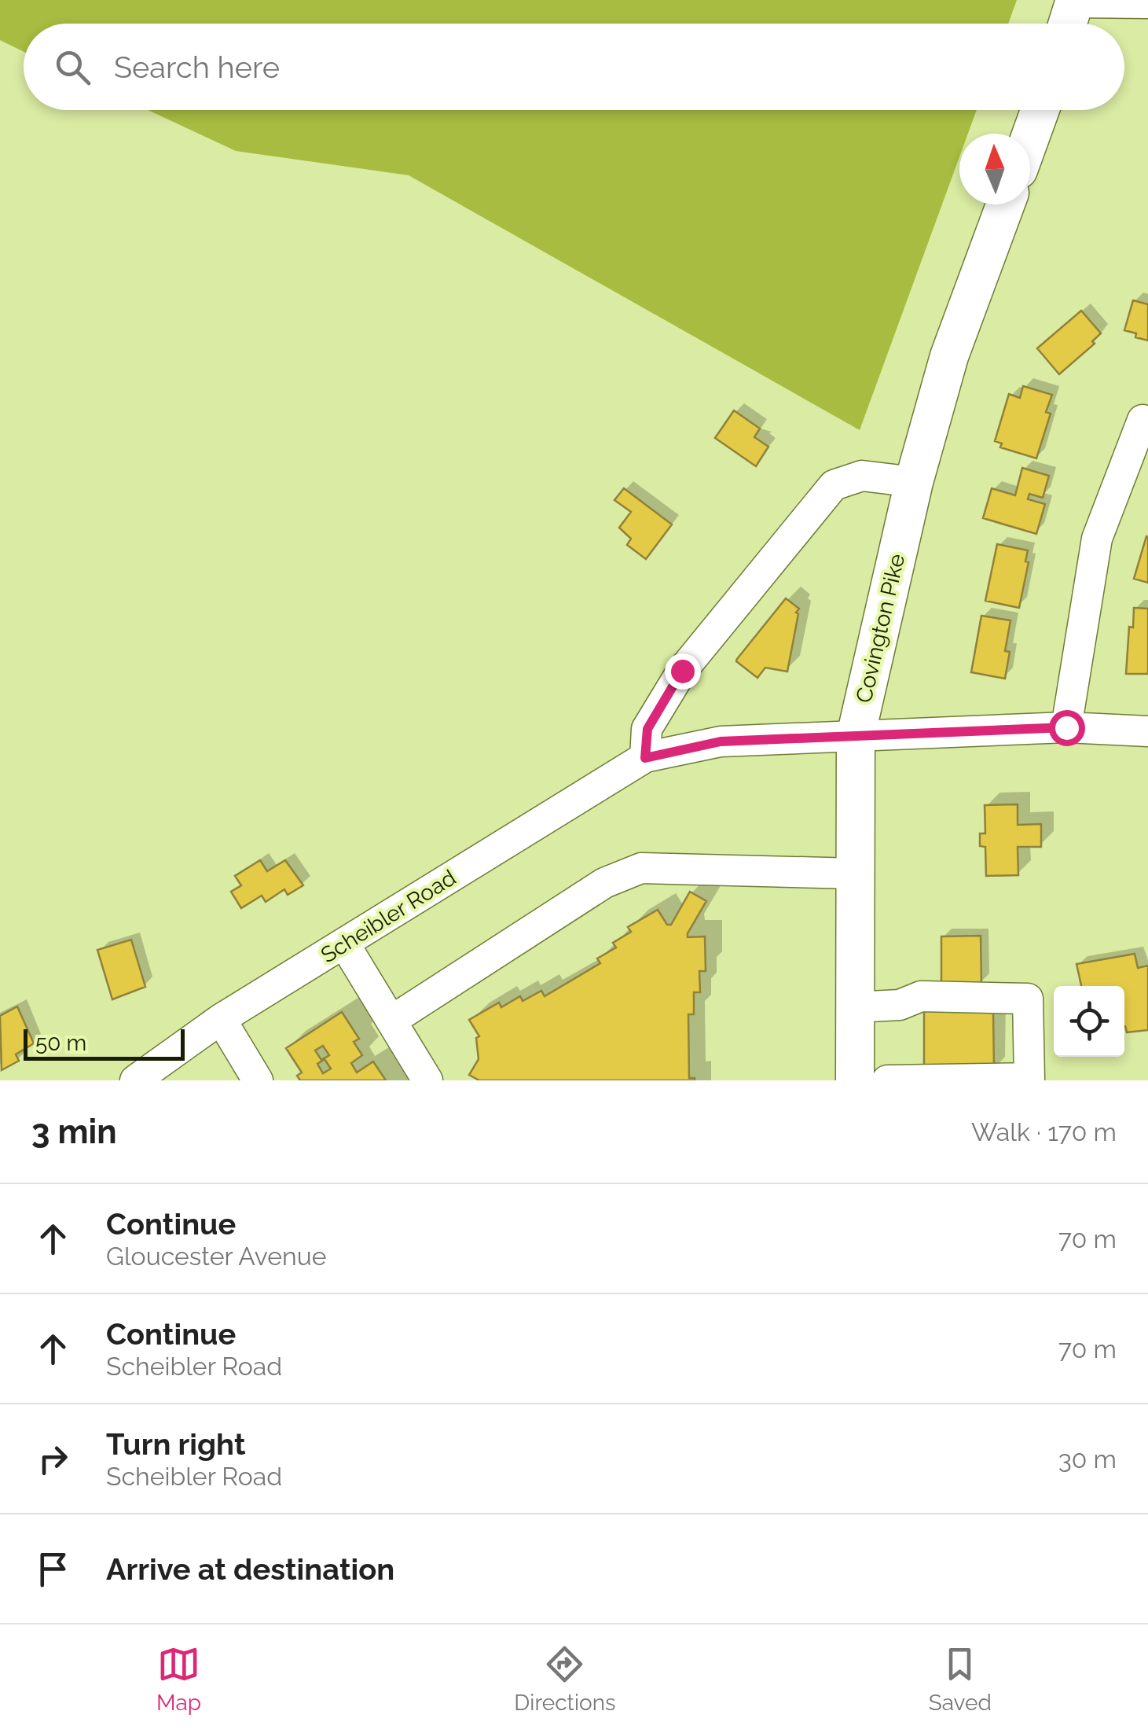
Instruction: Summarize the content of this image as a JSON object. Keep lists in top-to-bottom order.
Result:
{
  "streets": {
    "main road": ["Covington Pike"],
    "street": ["Scheibler Road"]
  },
  "crossings": [
    ["Covington Pike", "Scheibler Road"]
  ],
  "scale_bar": "50 m",
  "north": "top",
  "page": {
    "search": "Search here",
    "scale": "50 m",
    "heading": ["3 min", "Walk · 170 m"],
    "list": [
      ["Continue", "Gloucester Avenue", "70 m"],
      ["Continue", "Scheibler Road", "70 m"],
      ["Turn right", "Scheibler Road", "30 m"],
      "Arrive at destination"
    ],
    "nav": ["Map", "Directions", "Saved"]
  }
}
